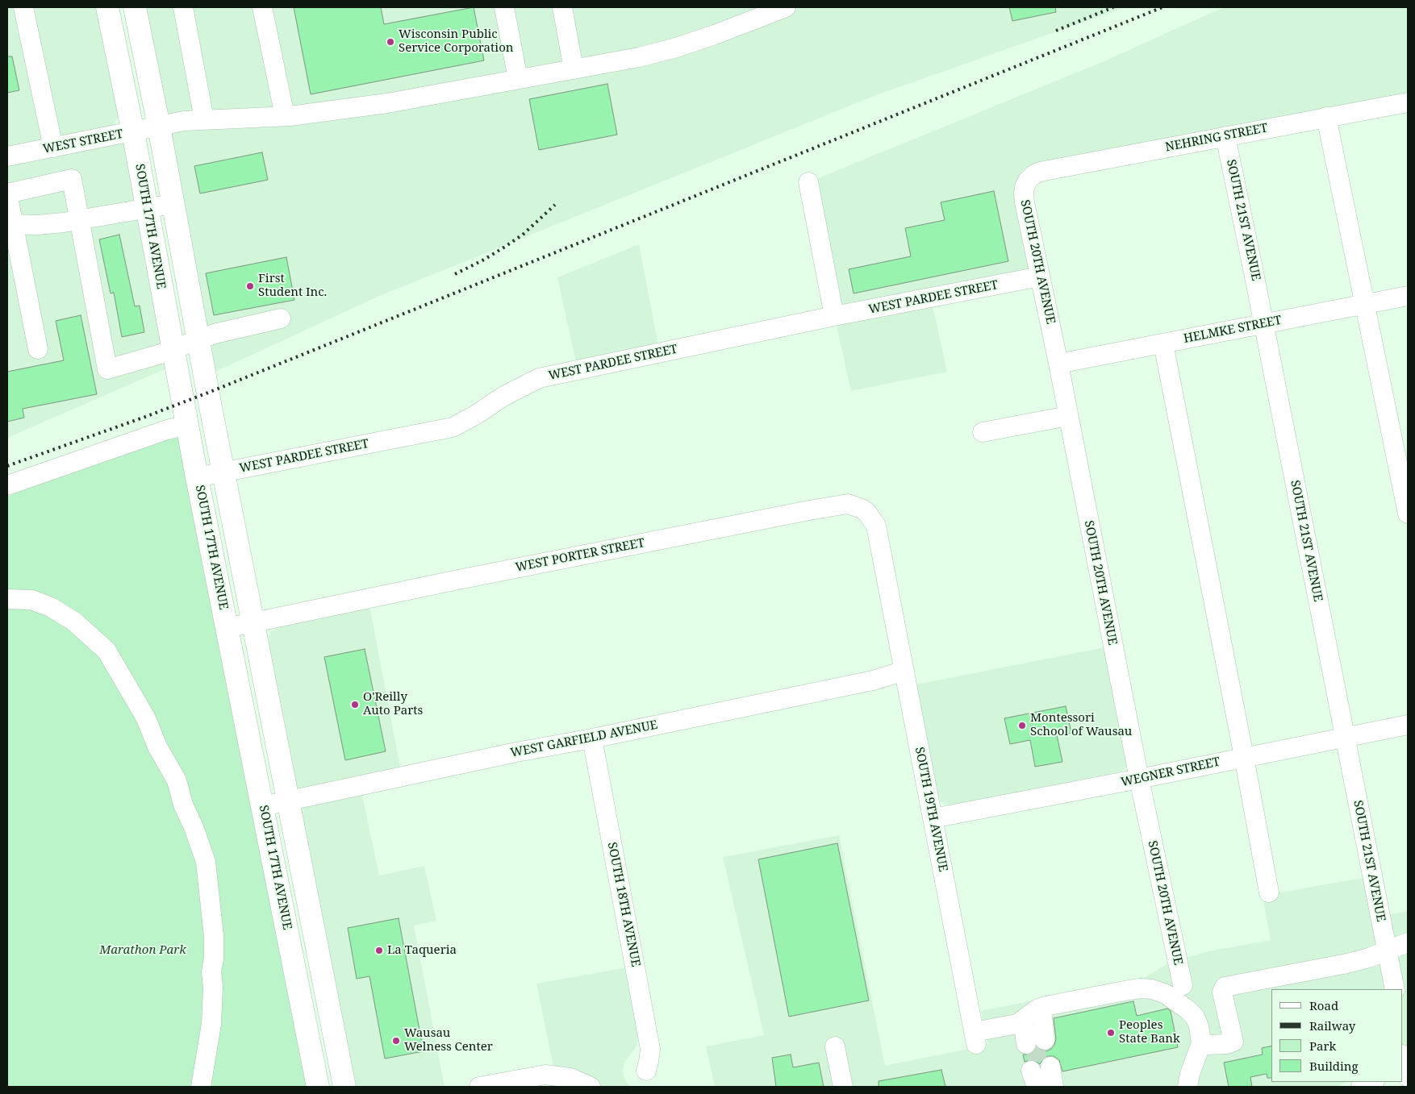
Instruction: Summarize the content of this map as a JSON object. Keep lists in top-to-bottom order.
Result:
{
  "streets": {
    "main road": ["SOUTH 17TH AVENUE"],
    "street": [
      "NEHRING STREET",
      "WEST STREET",
      "SOUTH 21ST AVENUE",
      "SOUTH 20TH AVENUE",
      "WEST PARDEE STREET",
      "HELMKE STREET",
      "WEST PORTER STREET",
      "WEST GARFIELD AVENUE",
      "WEGNER STREET",
      "SOUTH 19TH AVENUE",
      "SOUTH 18TH AVENUE"
    ]
  },
  "crossings": [
    ["NEHRING STREET", "SOUTH 21ST AVENUE"],
    ["NEHRING STREET", "SOUTH 20TH AVENUE"],
    ["WEST STREET", "SOUTH 17TH AVENUE"],
    ["SOUTH 21ST AVENUE", "HELMKE STREET"],
    ["SOUTH 21ST AVENUE", "WEGNER STREET"],
    ["SOUTH 17TH AVENUE", "WEST PARDEE STREET"],
    ["SOUTH 17TH AVENUE", "WEST PORTER STREET"],
    ["SOUTH 17TH AVENUE", "WEST GARFIELD AVENUE"],
    ["SOUTH 20TH AVENUE", "WEST PARDEE STREET"],
    ["SOUTH 20TH AVENUE", "HELMKE STREET"],
    ["SOUTH 20TH AVENUE", "WEGNER STREET"],
    ["WEST PORTER STREET", "SOUTH 19TH AVENUE"],
    ["WEST GARFIELD AVENUE", "SOUTH 19TH AVENUE"],
    ["WEST GARFIELD AVENUE", "SOUTH 18TH AVENUE"],
    ["WEGNER STREET", "SOUTH 19TH AVENUE"]
  ],
  "parks": ["Marathon Park"],
  "places": [
    "Wisconsin Public Service Corporation",
    "First Student Inc.",
    "O'Reilly Auto Parts",
    "Montessori School of Wausau",
    "La Taqueria",
    "Peoples State Bank",
    "Wausau Welness Center"
  ],
  "legend": [
    "Road",
    "Railway",
    "Park",
    "Building"
  ]
}
